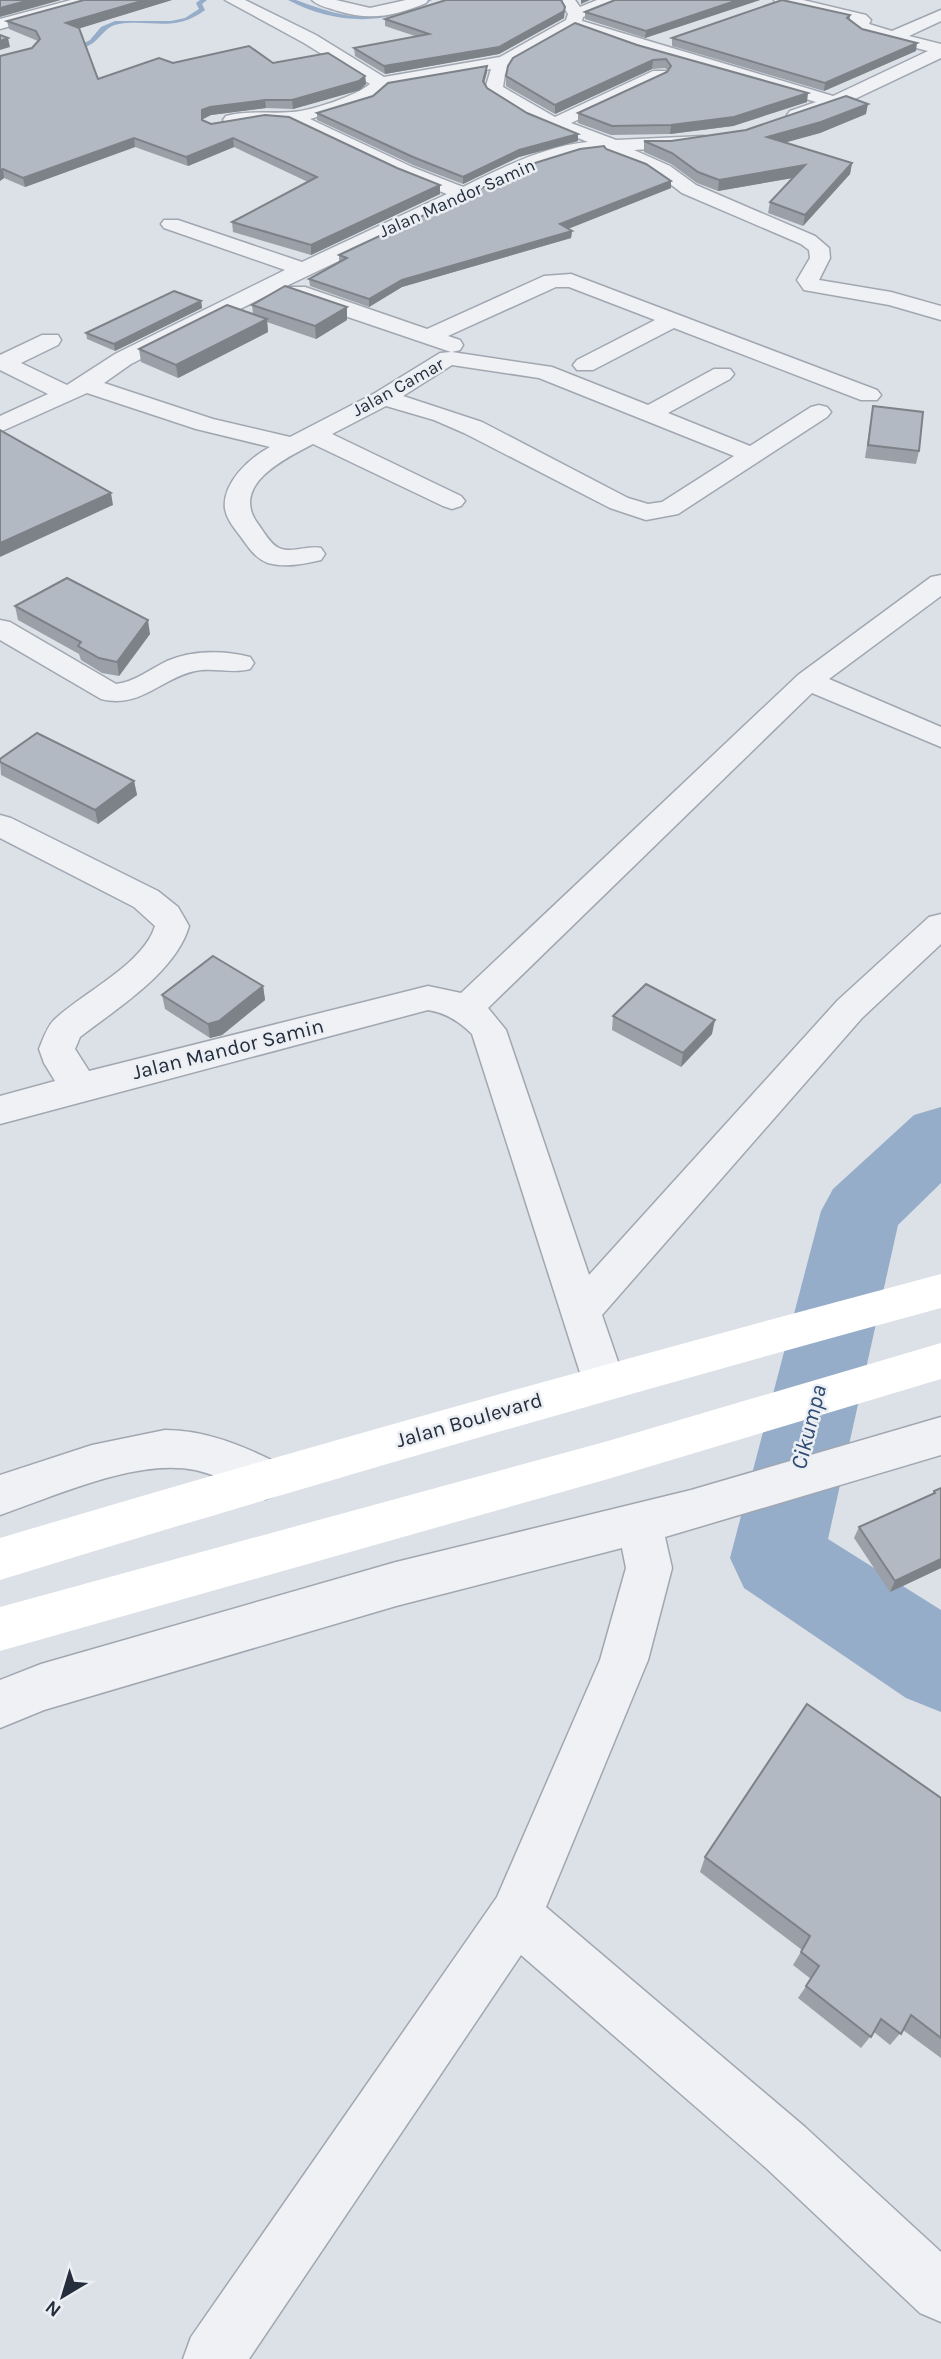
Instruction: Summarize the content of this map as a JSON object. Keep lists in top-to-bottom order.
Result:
{
  "streets": {
    "main road": ["Jalan Boulevard"],
    "street": ["Jalan Mandor Samin", "Jalan Camar"]
  },
  "crossings": [
    ["Jalan Mandor Samin", "Jalan Boulevard"]
  ],
  "water": ["Cikumpa"],
  "north": "bottom left"
}
